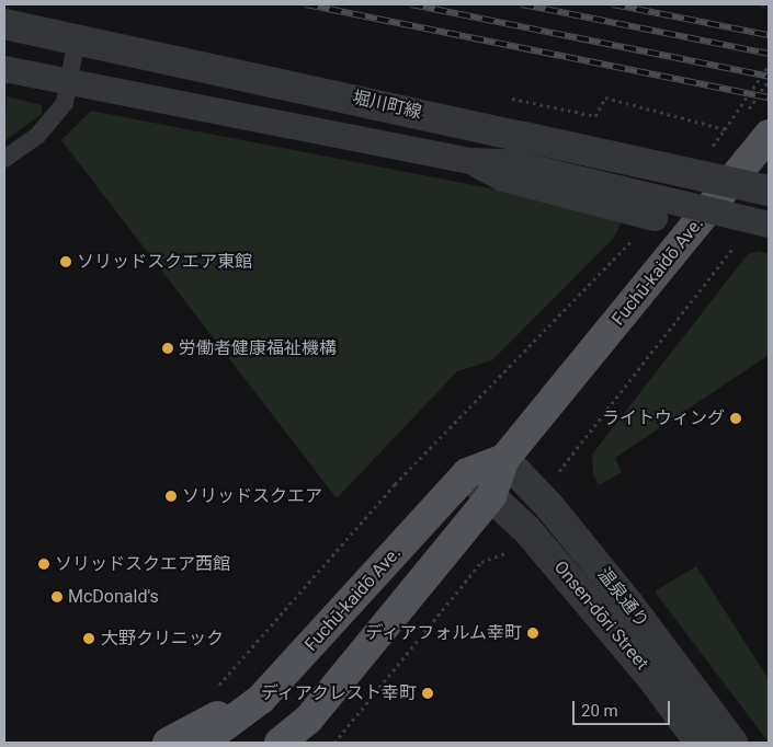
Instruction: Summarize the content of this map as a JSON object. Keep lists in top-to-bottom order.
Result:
{
  "streets": {
    "main road": ["Fuchū-kaidō Ave."],
    "street": ["堀川町線", "温泉通り", "Onsen-dōri Street"]
  },
  "crossings": [
    ["Fuchū-kaidō Ave.", "温泉通り"],
    ["Fuchū-kaidō Ave.", "Onsen-dōri Street"]
  ],
  "places": [
    "ソリッドスクエア東館",
    "労働者健康福祉機構",
    "ライトウィング",
    "ソリッドスクエア",
    "ソリッドスクエア西館",
    "McDonald's",
    "ディアフォルム幸町",
    "大野クリニック",
    "ディアクレスト幸町"
  ],
  "scale_bar": "20 m"
}
